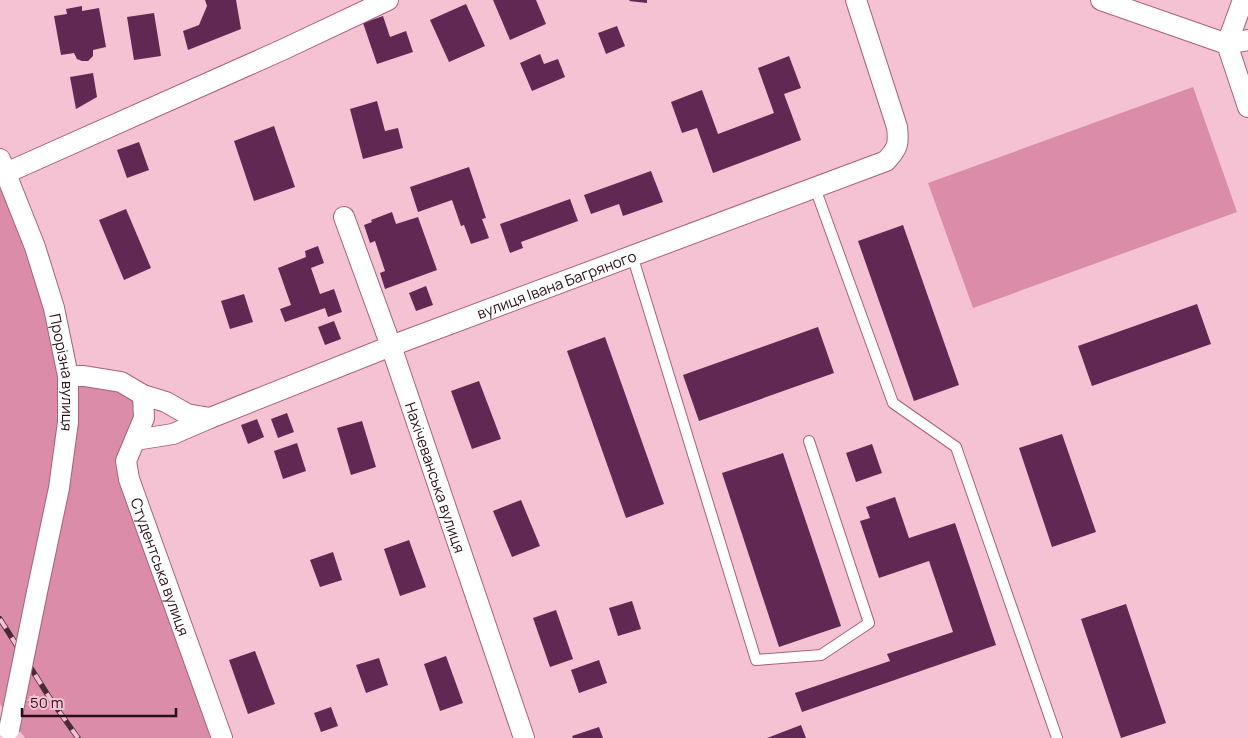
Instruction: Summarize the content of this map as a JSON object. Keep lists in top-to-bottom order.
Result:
{
  "streets": {
    "street": [
      "вулиця Івана Багряного",
      "Прорізна вулиця",
      "Нахічеванська вулиця",
      "Студентська вулиця"
    ]
  },
  "crossings": [
    ["вулиця Івана Багряного", "Нахічеванська вулиця"],
    ["вулиця Івана Багряного", "Студентська вулиця"]
  ],
  "scale_bar": "50 m"
}
